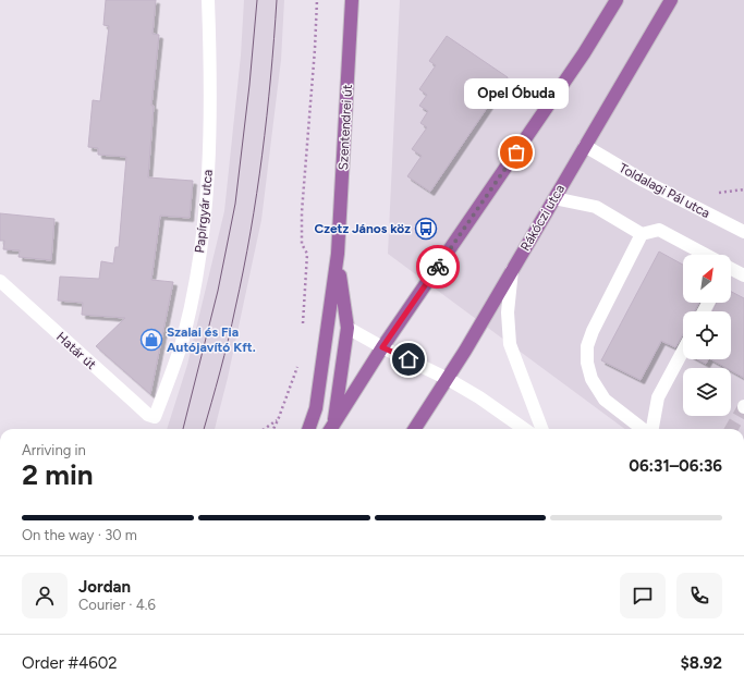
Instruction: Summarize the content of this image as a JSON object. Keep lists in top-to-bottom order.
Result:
{
  "streets": {
    "main road": ["Szentendrei út", "Rákóczi utca"],
    "street": ["Toldalagi Pál utca", "Papírgyár utca", "Határ út"]
  },
  "crossings": [
    ["Toldalagi Pál utca", "Rákóczi utca"],
    ["Papírgyár utca", "Határ út"]
  ],
  "places": {
    "other": ["Opel Óbuda"],
    "bus stop": ["Czetz János köz"],
    "shop": ["Szalai és Fia Autójavító Kft."]
  },
  "north": "top right",
  "page": {
    "bubble": "Opel Óbuda",
    "heading": ["2 min", "Arriving in", "06:31–06:36"],
    "panel": [
      "Jordan",
      "Courier · 4.6",
      "Order #4602",
      "$8.92"
    ],
    "bar": "On the way · 30 m"
  }
}
